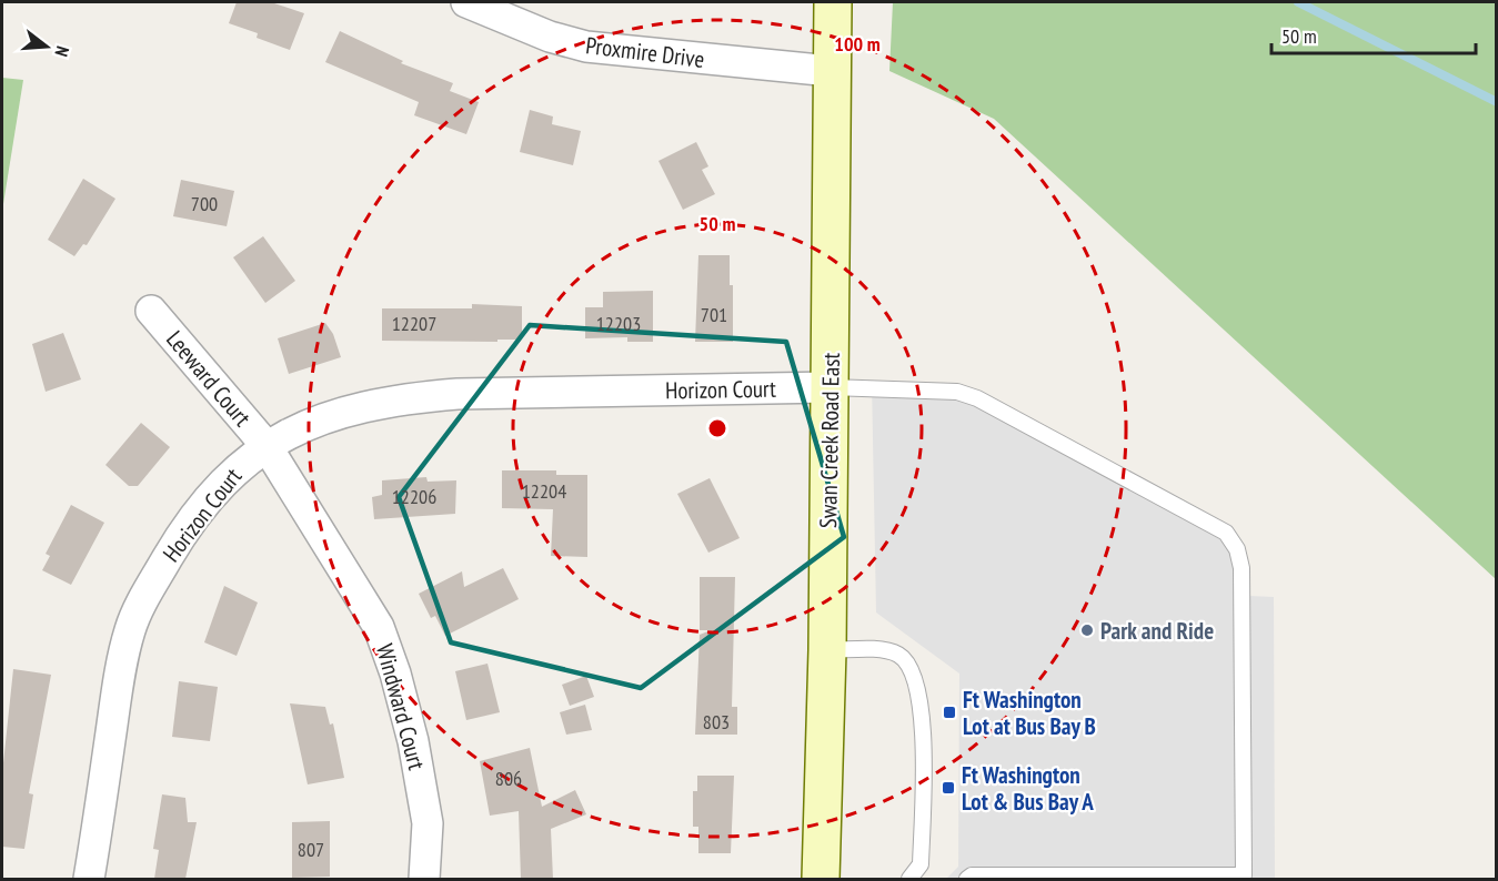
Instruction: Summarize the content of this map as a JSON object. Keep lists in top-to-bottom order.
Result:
{
  "streets": {
    "main road": ["Swan Creek Road East"],
    "street": [
      "Proxmire Drive",
      "Leeward Court",
      "Horizon Court",
      "Windward Court"
    ]
  },
  "crossings": [
    ["Proxmire Drive", "Swan Creek Road East"],
    ["Leeward Court", "Horizon Court"],
    ["Leeward Court", "Windward Court"],
    ["Horizon Court", "Swan Creek Road East"],
    ["Horizon Court", "Windward Court"]
  ],
  "places": {
    "other": ["Park and Ride"],
    "transit": ["Ft Washington Lot at Bus Bay B", "Ft Washington Lot & Bus Bay A"]
  },
  "house_numbers": [
    "700",
    "701",
    "12207",
    "12203",
    "12204",
    "12206",
    "803",
    "806",
    "807"
  ],
  "scale_bar": "50 m",
  "north": "right",
  "rings": ["100 m", "50 m"]
}
